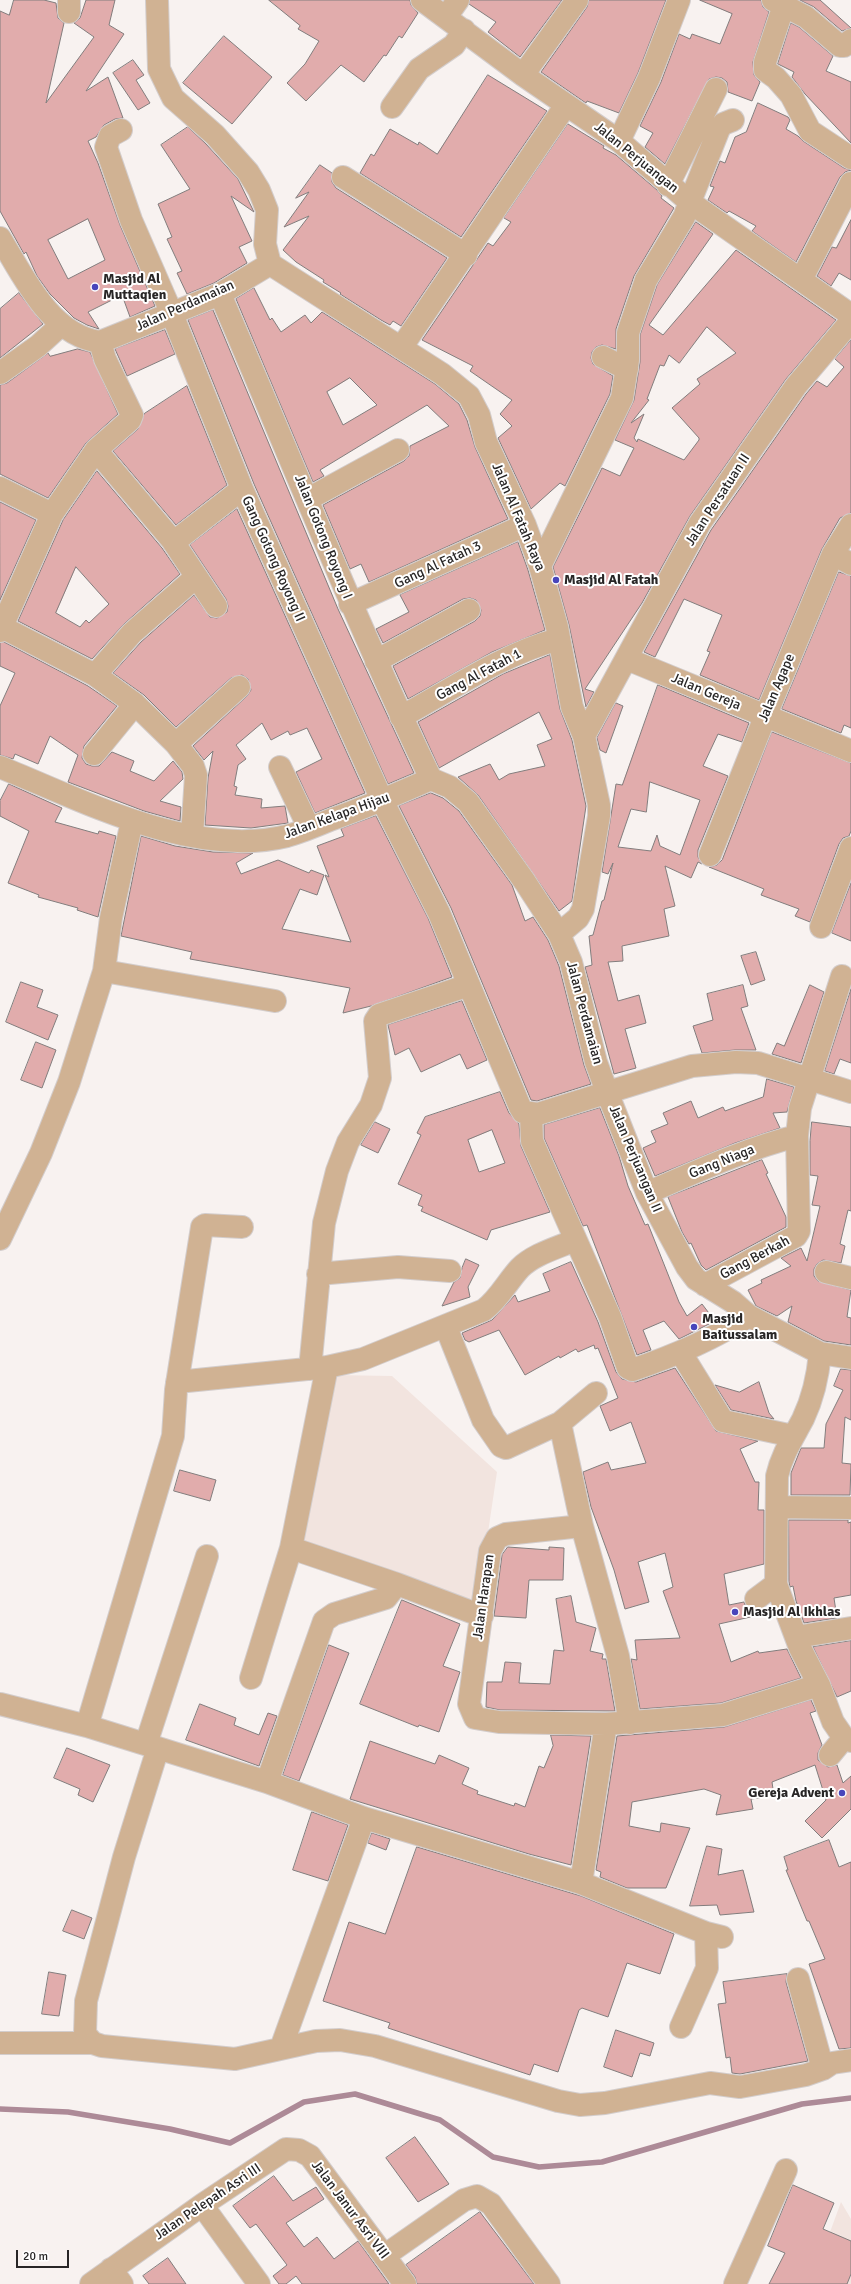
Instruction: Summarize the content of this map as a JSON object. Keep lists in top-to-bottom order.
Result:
{
  "streets": {
    "street": [
      "Jalan Perjuangan",
      "Jalan Perdamaian",
      "Jalan Persatuan II",
      "Jalan Al Fatah Raya",
      "Jalan Gotong Royong I",
      "Gang Gotong Royong II",
      "Gang Al Fatah 3",
      "Gang Al Fatah 1",
      "Jalan Agape",
      "Jalan Gereja",
      "Jalan Kelapa Hijau",
      "Jalan Perjuangan II",
      "Gang Niaga",
      "Gang Berkah",
      "Jalan Harapan",
      "Jalan Pelepah Asri III",
      "Jalan Janur Asri VIII"
    ]
  },
  "crossings": [
    ["Jalan Perdamaian", "Jalan Al Fatah Raya"],
    ["Jalan Perdamaian", "Jalan Gotong Royong I"],
    ["Jalan Perdamaian", "Gang Gotong Royong II"],
    ["Jalan Perdamaian", "Jalan Perjuangan II"],
    ["Jalan Persatuan II", "Jalan Al Fatah Raya"],
    ["Jalan Persatuan II", "Jalan Gereja"],
    ["Jalan Al Fatah Raya", "Gang Al Fatah 3"],
    ["Jalan Al Fatah Raya", "Gang Al Fatah 1"],
    ["Jalan Gotong Royong I", "Gang Al Fatah 3"],
    ["Jalan Gotong Royong I", "Gang Al Fatah 1"],
    ["Jalan Gotong Royong I", "Jalan Kelapa Hijau"],
    ["Gang Gotong Royong II", "Jalan Kelapa Hijau"],
    ["Jalan Agape", "Jalan Gereja"],
    ["Jalan Perjuangan II", "Gang Niaga"],
    ["Jalan Perjuangan II", "Gang Berkah"],
    ["Gang Niaga", "Gang Berkah"],
    ["Jalan Pelepah Asri III", "Jalan Janur Asri VIII"]
  ],
  "places": [
    "Masjid Al Muttaqien",
    "Masjid Al Fatah",
    "Masjid Baitussalam",
    "Masjid Al Ikhlas",
    "Gereja Advent"
  ],
  "scale_bar": "20 m"
}
